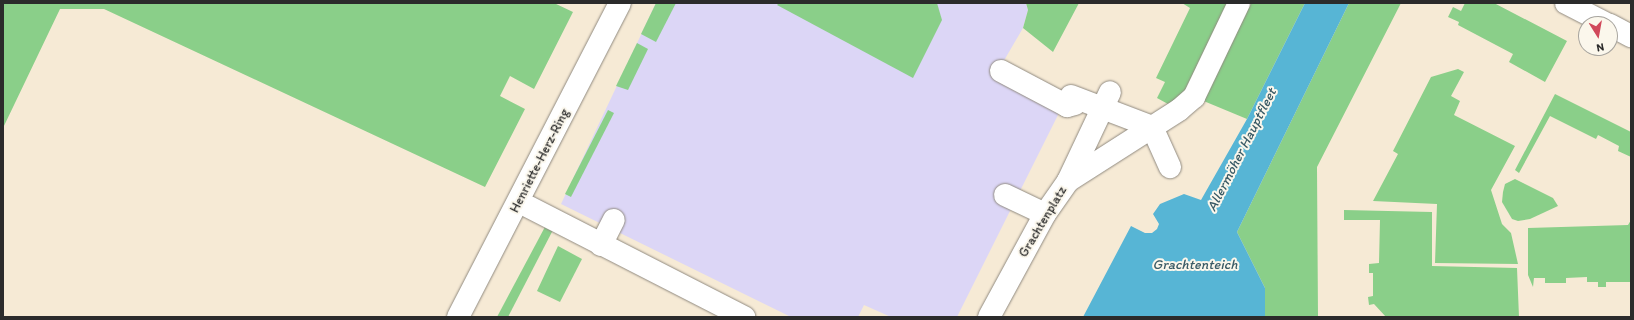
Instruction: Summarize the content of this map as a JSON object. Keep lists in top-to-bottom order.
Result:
{
  "streets": {
    "street": ["Henriette-Herz-Ring", "Grachtenplatz"]
  },
  "water": ["Allermöher Hauptfleet", "Grachtenteich"],
  "north": "bottom"
}
